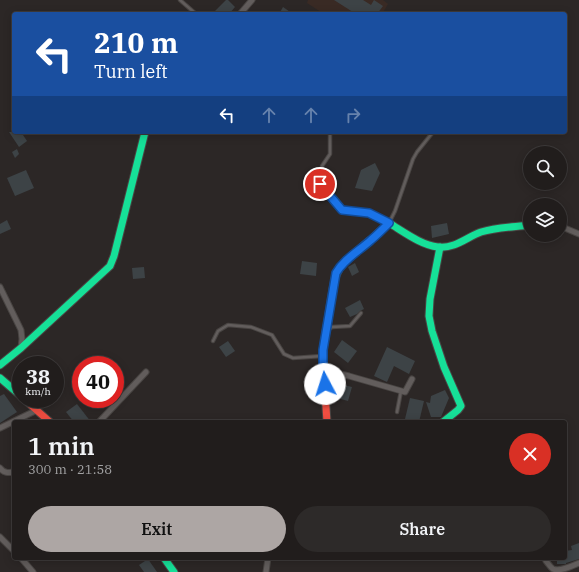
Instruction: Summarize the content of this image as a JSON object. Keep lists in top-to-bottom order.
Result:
{
  "page": {
    "turn": ["210 m", "Turn left"],
    "speed": "38 km/h",
    "limit": "40",
    "heading": ["1 min", "300 m · 21:58"],
    "buttons": ["Exit", "Share"]
  }
}
